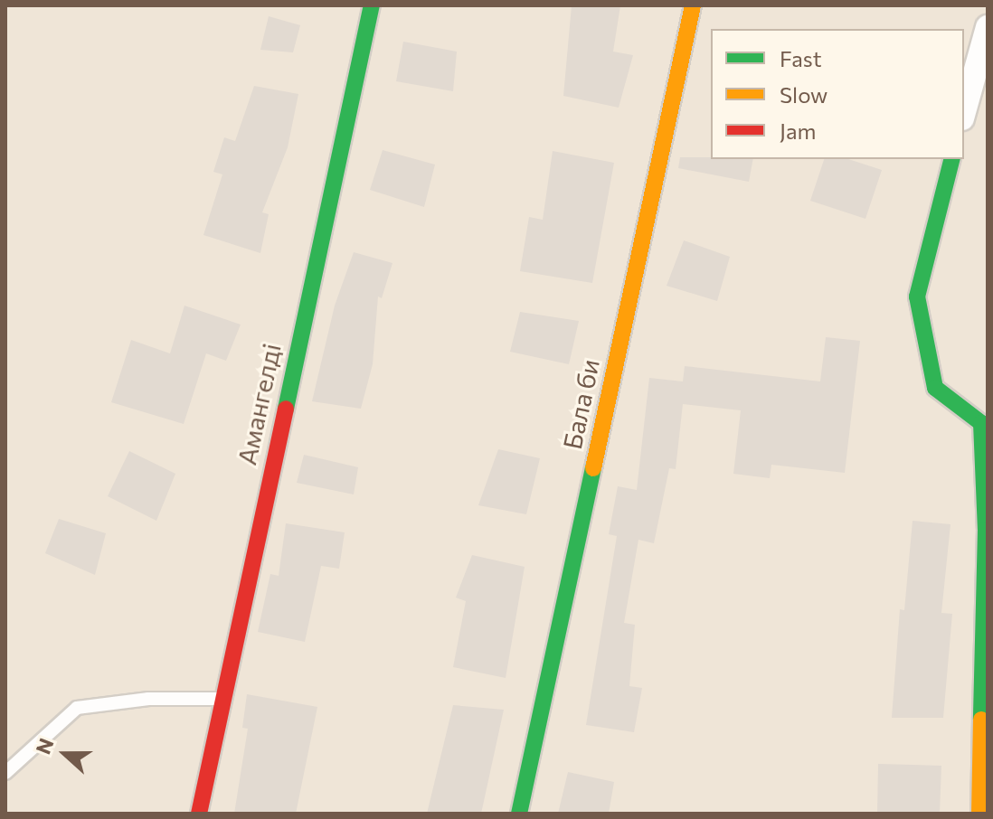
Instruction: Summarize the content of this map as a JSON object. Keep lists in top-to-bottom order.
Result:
{
  "streets": {
    "street": ["Амангелді", "Бала би"]
  },
  "legend": ["Fast", "Slow", "Jam"],
  "north": "left"
}
